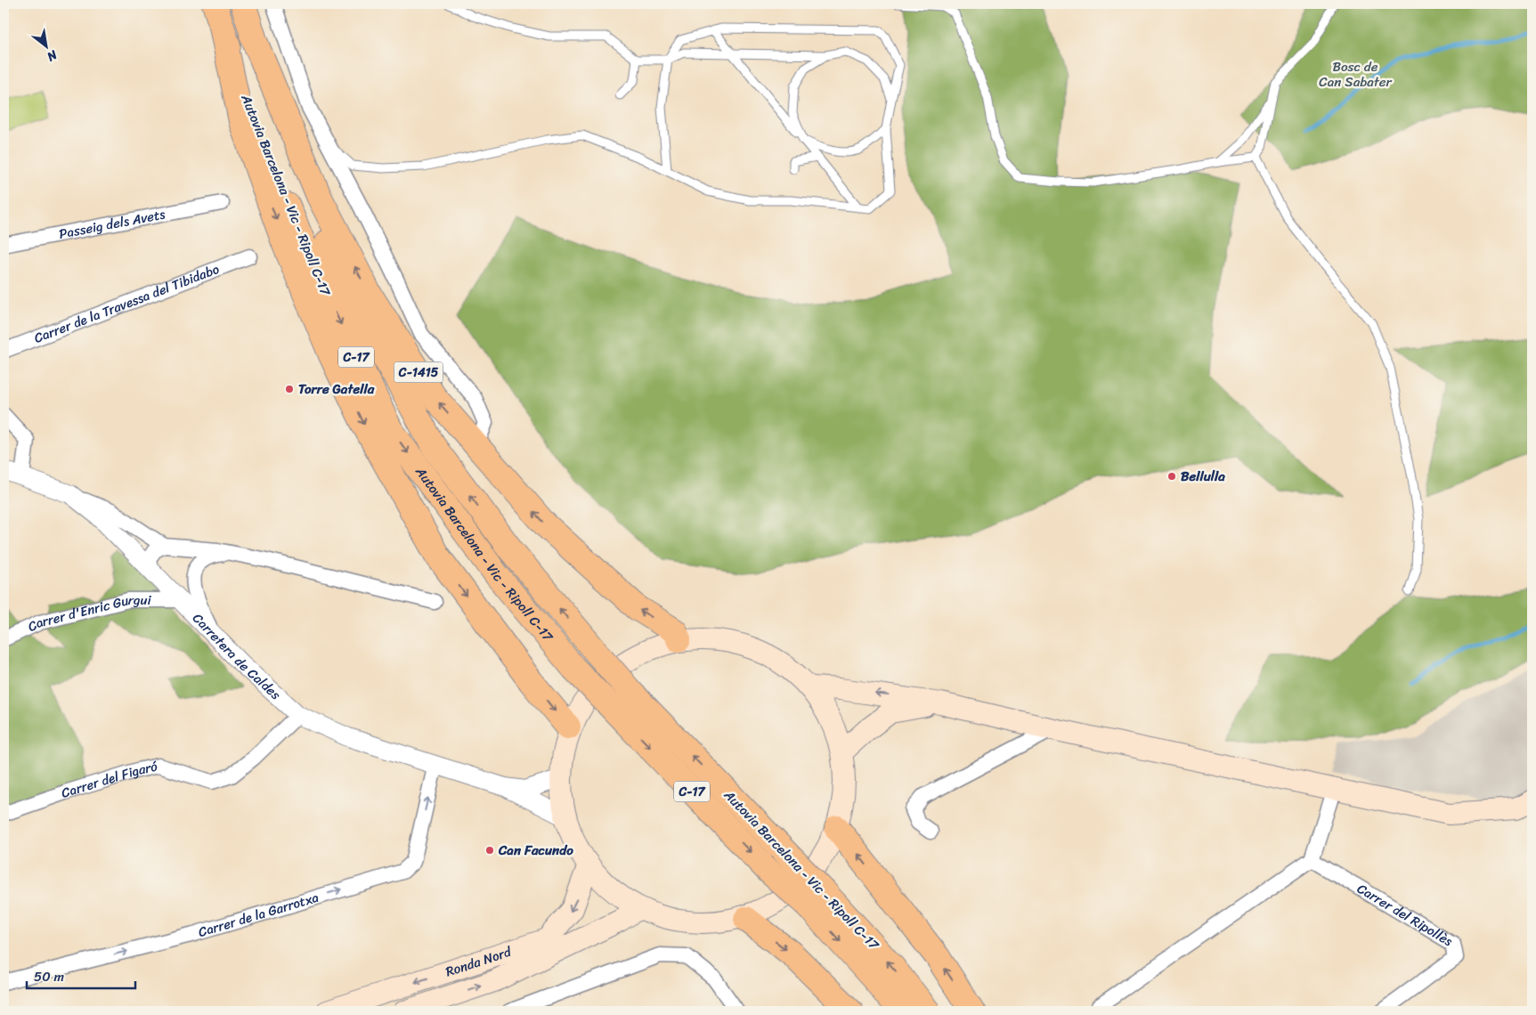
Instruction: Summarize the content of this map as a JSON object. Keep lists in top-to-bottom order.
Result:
{
  "streets": {
    "highway": ["Autovia Barcelona - Vic - Ripoll C-17", "C-17", "C-1415"],
    "main road": ["Ronda Nord"],
    "street": [
      "Passeig dels Avets",
      "Carrer de la Travessa del Tibidabo",
      "Carrer d'Enric Gurgui",
      "Carretera de Caldes",
      "Carrer del Figaró",
      "Carrer de la Garrotxa",
      "Carrer del Ripollès"
    ]
  },
  "crossings": [
    ["Autovia Barcelona - Vic - Ripoll C-17", "C-1415"],
    ["Carrer d'Enric Gurgui", "Carretera de Caldes"],
    ["Carretera de Caldes", "Carrer del Figaró"],
    ["Carretera de Caldes", "Carrer de la Garrotxa"]
  ],
  "one_way": ["Carrer de la Garrotxa"],
  "parks": ["Bosc de Can Sabater"],
  "places": ["Torre Gatella", "Bellulla", "Can Facundo"],
  "scale_bar": "50 m",
  "north": "bottom right"
}
